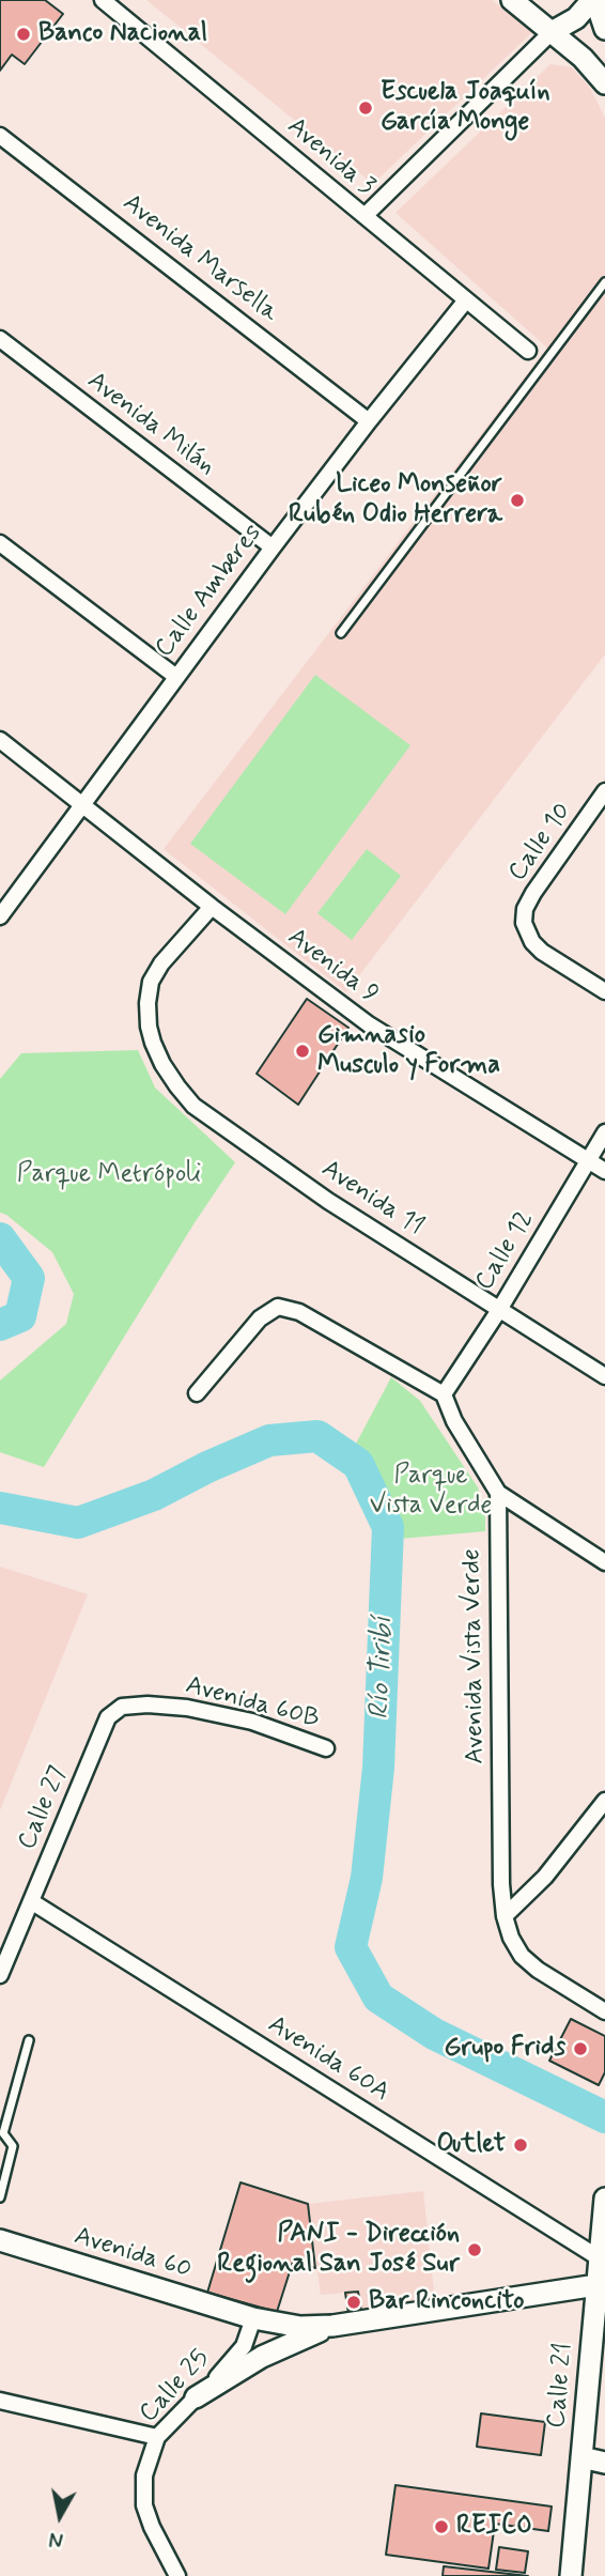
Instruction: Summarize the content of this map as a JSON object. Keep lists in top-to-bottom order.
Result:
{
  "streets": {
    "street": [
      "Avenida 3",
      "Avenida Marsella",
      "Avenida Milán",
      "Calle Amberes",
      "Calle 10",
      "Avenida 9",
      "Avenida 11",
      "Calle 12",
      "Avenida Vista Verde",
      "Avenida 60B",
      "Calle 27",
      "Avenida 60A",
      "Avenida 60",
      "Calle 21",
      "Calle 25"
    ]
  },
  "crossings": [
    ["Avenida 3", "Calle Amberes"],
    ["Avenida Marsella", "Calle Amberes"],
    ["Avenida Milán", "Calle Amberes"],
    ["Calle Amberes", "Avenida 9"],
    ["Avenida 9", "Avenida 11"],
    ["Avenida 9", "Calle 12"],
    ["Avenida 11", "Calle 12"],
    ["Avenida 60B", "Calle 27"],
    ["Calle 27", "Avenida 60A"],
    ["Avenida 60A", "Calle 21"],
    ["Avenida 60", "Calle 21"],
    ["Avenida 60", "Calle 25"]
  ],
  "water": ["Río Tiribí"],
  "parks": ["Parque Metrópoli", "Parque Vista Verde"],
  "places": [
    "Banco Nacional",
    "Escuela Joaquín García Monge",
    "Liceo Monseñor Rubén Odio Herrera",
    "Gimnasio Musculo y Forma",
    "Grupo Frids",
    "Outlet",
    "PANI - Dirección Regional San José Sur",
    "Bar Rinconcito",
    "REICO"
  ],
  "north": "bottom"
}
